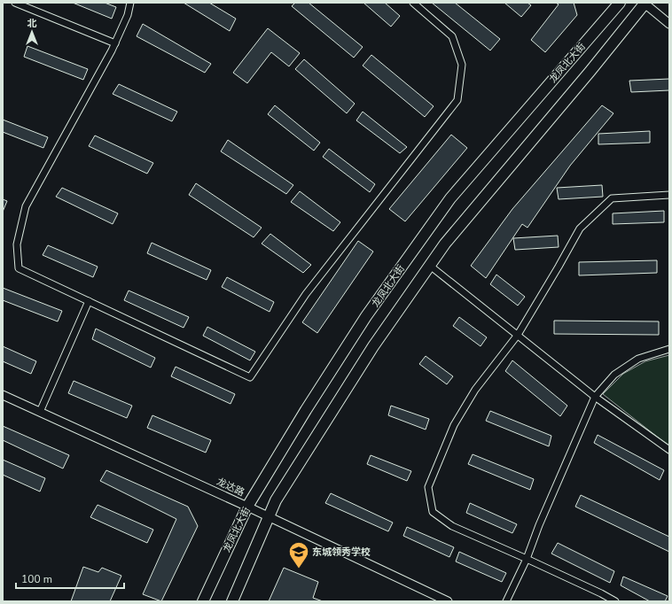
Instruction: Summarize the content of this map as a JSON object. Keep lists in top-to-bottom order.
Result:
{
  "streets": {
    "main road": ["龙凤北大街"],
    "street": ["龙达路"]
  },
  "crossings": [
    ["龙凤北大街", "龙达路"]
  ],
  "places": {
    "school or university": ["东城领秀学校"]
  },
  "scale_bar": "100 m",
  "north": "top"
}
